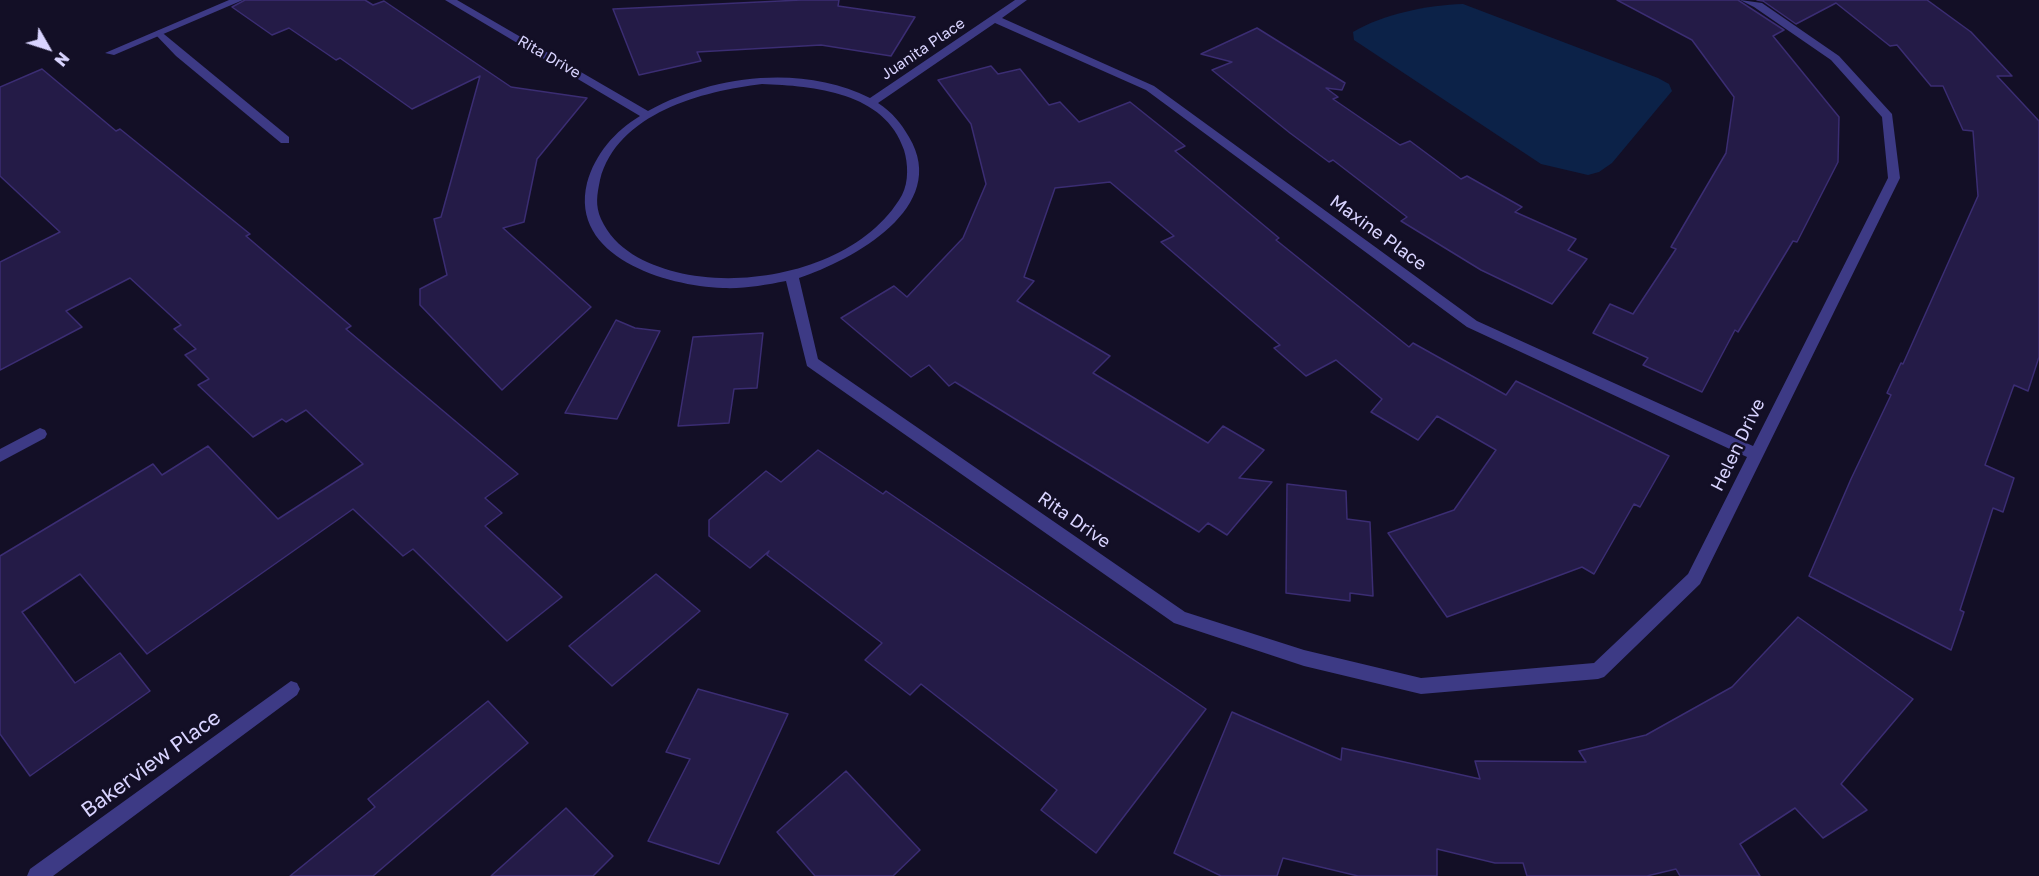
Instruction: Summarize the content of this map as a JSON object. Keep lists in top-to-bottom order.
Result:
{
  "streets": {
    "street": [
      "Juanita Place",
      "Rita Drive",
      "Maxine Place",
      "Helen Drive",
      "Bakerview Place"
    ]
  },
  "crossings": [
    ["Juanita Place", "Maxine Place"],
    ["Rita Drive", "Helen Drive"],
    ["Maxine Place", "Helen Drive"]
  ],
  "north": "bottom right"
}
